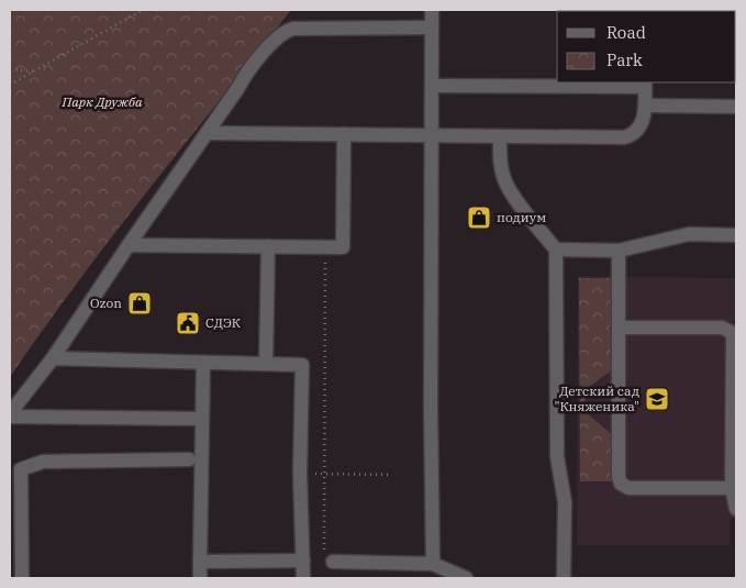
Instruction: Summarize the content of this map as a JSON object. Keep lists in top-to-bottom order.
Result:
{
  "parks": ["Парк Дружба"],
  "places": {
    "shop": ["подиум", "Ozon"],
    "public building": ["СДЭК"],
    "school or university": ["Детский сад \"Княженика\""]
  },
  "legend": ["Road", "Park"]
}
